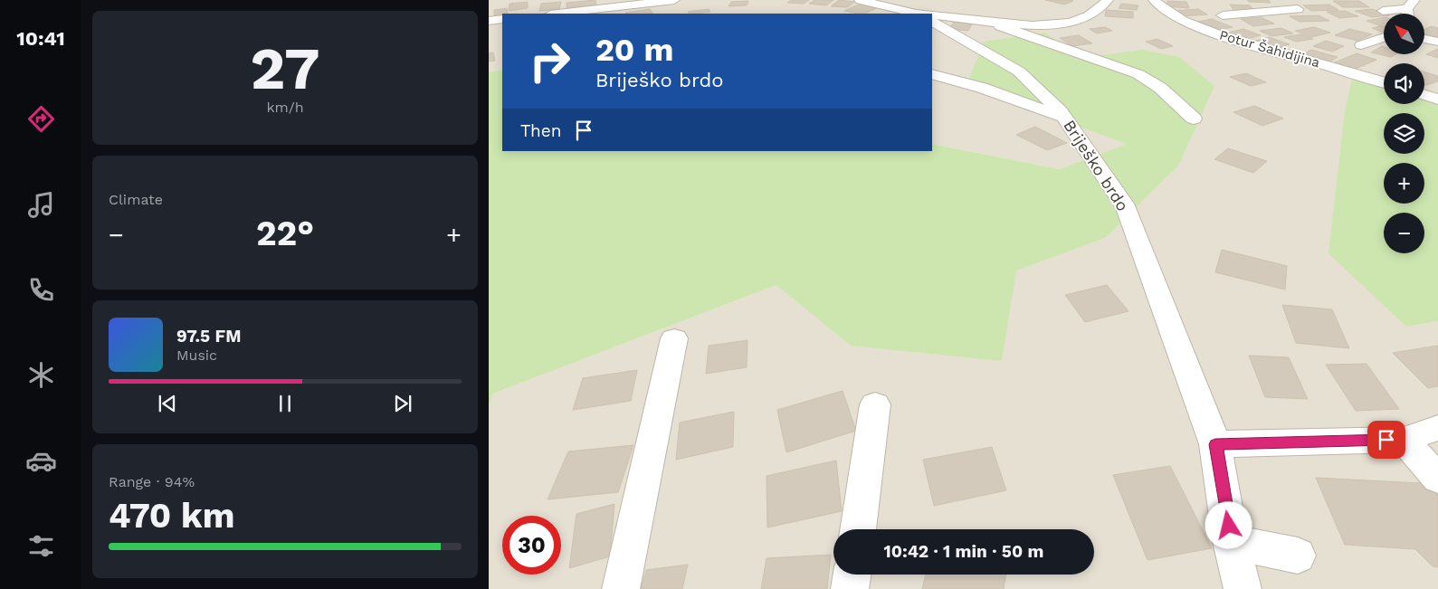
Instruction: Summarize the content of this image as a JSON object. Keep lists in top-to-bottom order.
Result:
{
  "streets": {
    "street": ["Potur Šahidijina", "Briješko brdo"]
  },
  "north": "top left",
  "page": {
    "tabs": "10:41",
    "tile": [
      ["27", "km/h"],
      "Climate",
      ["Range · 94%", "470 km"]
    ],
    "map_buttons": ["+", "−"],
    "turn": ["20 m", "Briješko brdo"],
    "then": "Then",
    "heat": ["−", "22°", "+"],
    "song": ["97.5 FM", "Music"],
    "limit": "30",
    "trip": "10:42 · 1 min · 50 m"
  }
}
